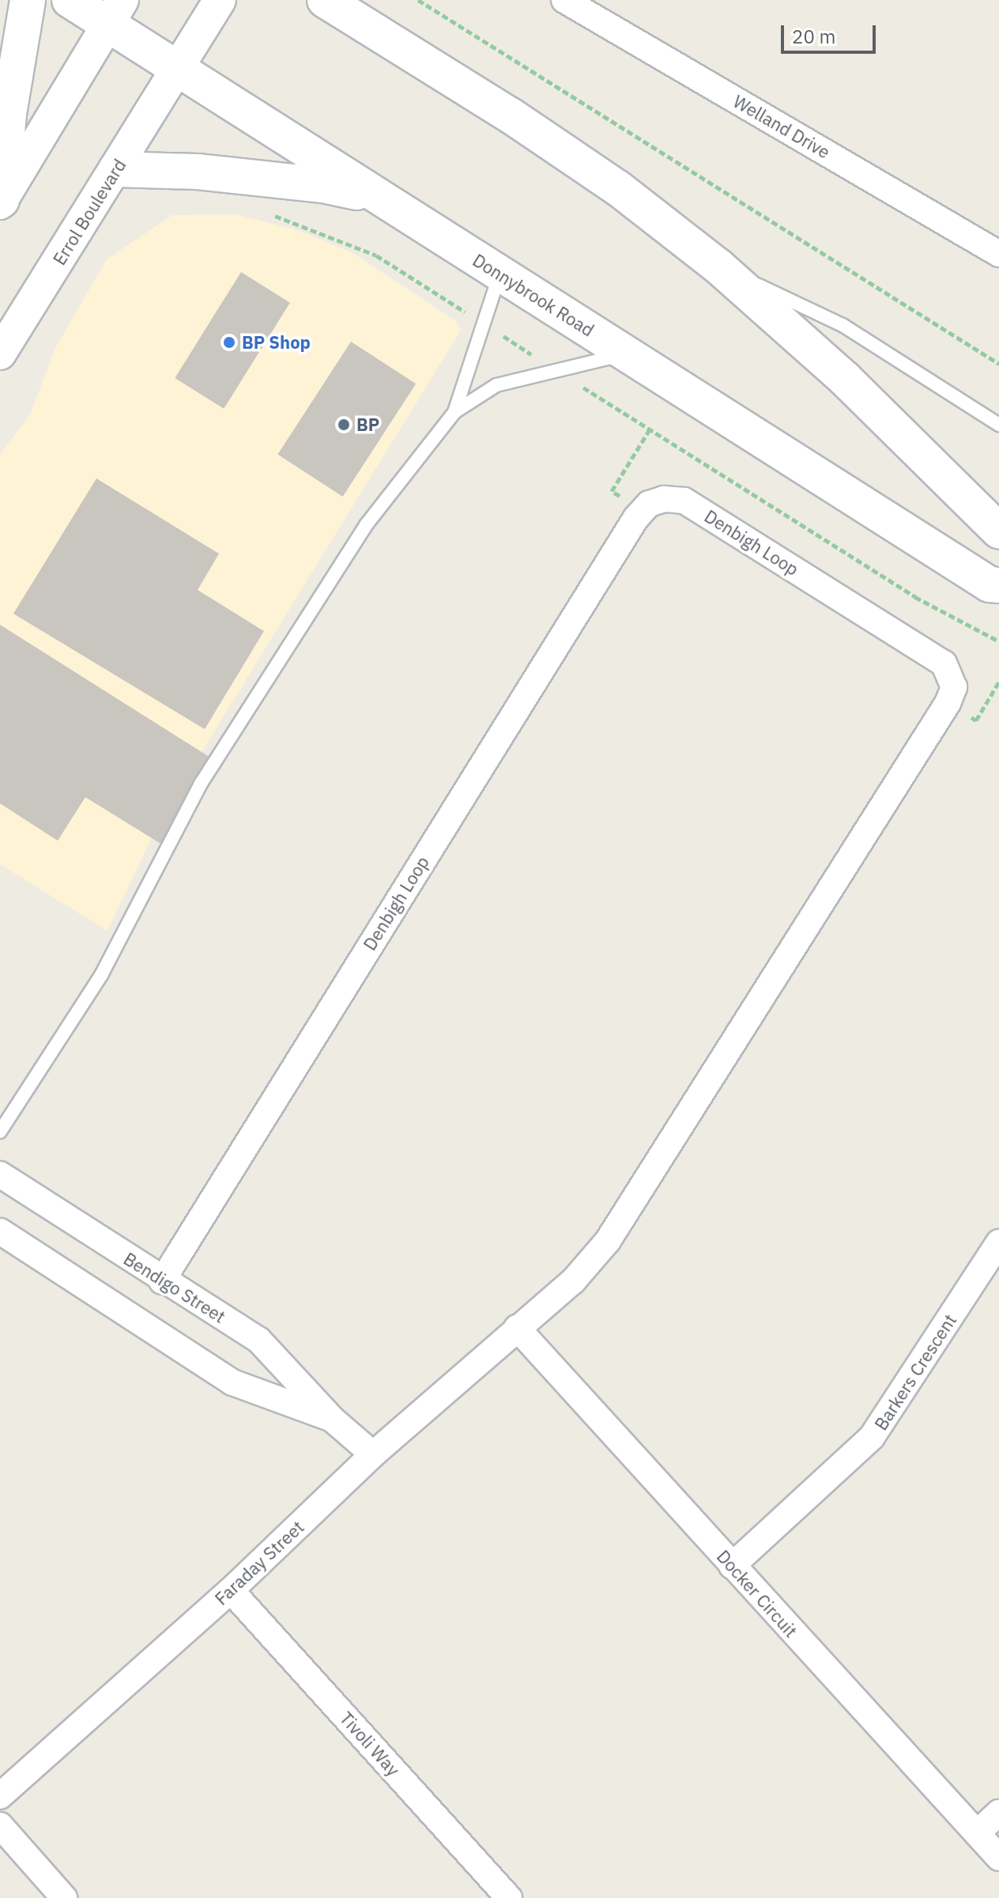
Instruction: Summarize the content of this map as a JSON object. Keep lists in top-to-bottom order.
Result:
{
  "streets": {
    "main road": ["Donnybrook Road"],
    "street": [
      "Welland Drive",
      "Errol Boulevard",
      "Denbigh Loop",
      "Bendigo Street",
      "Barkers Crescent",
      "Faraday Street",
      "Docker Circuit",
      "Tivoli Way"
    ]
  },
  "crossings": [
    ["Errol Boulevard", "Donnybrook Road"],
    ["Denbigh Loop", "Bendigo Street"],
    ["Denbigh Loop", "Faraday Street"],
    ["Denbigh Loop", "Docker Circuit"],
    ["Bendigo Street", "Faraday Street"],
    ["Barkers Crescent", "Docker Circuit"],
    ["Faraday Street", "Docker Circuit"],
    ["Faraday Street", "Tivoli Way"]
  ],
  "places": ["BP Shop", "BP"],
  "scale_bar": "20 m"
}
